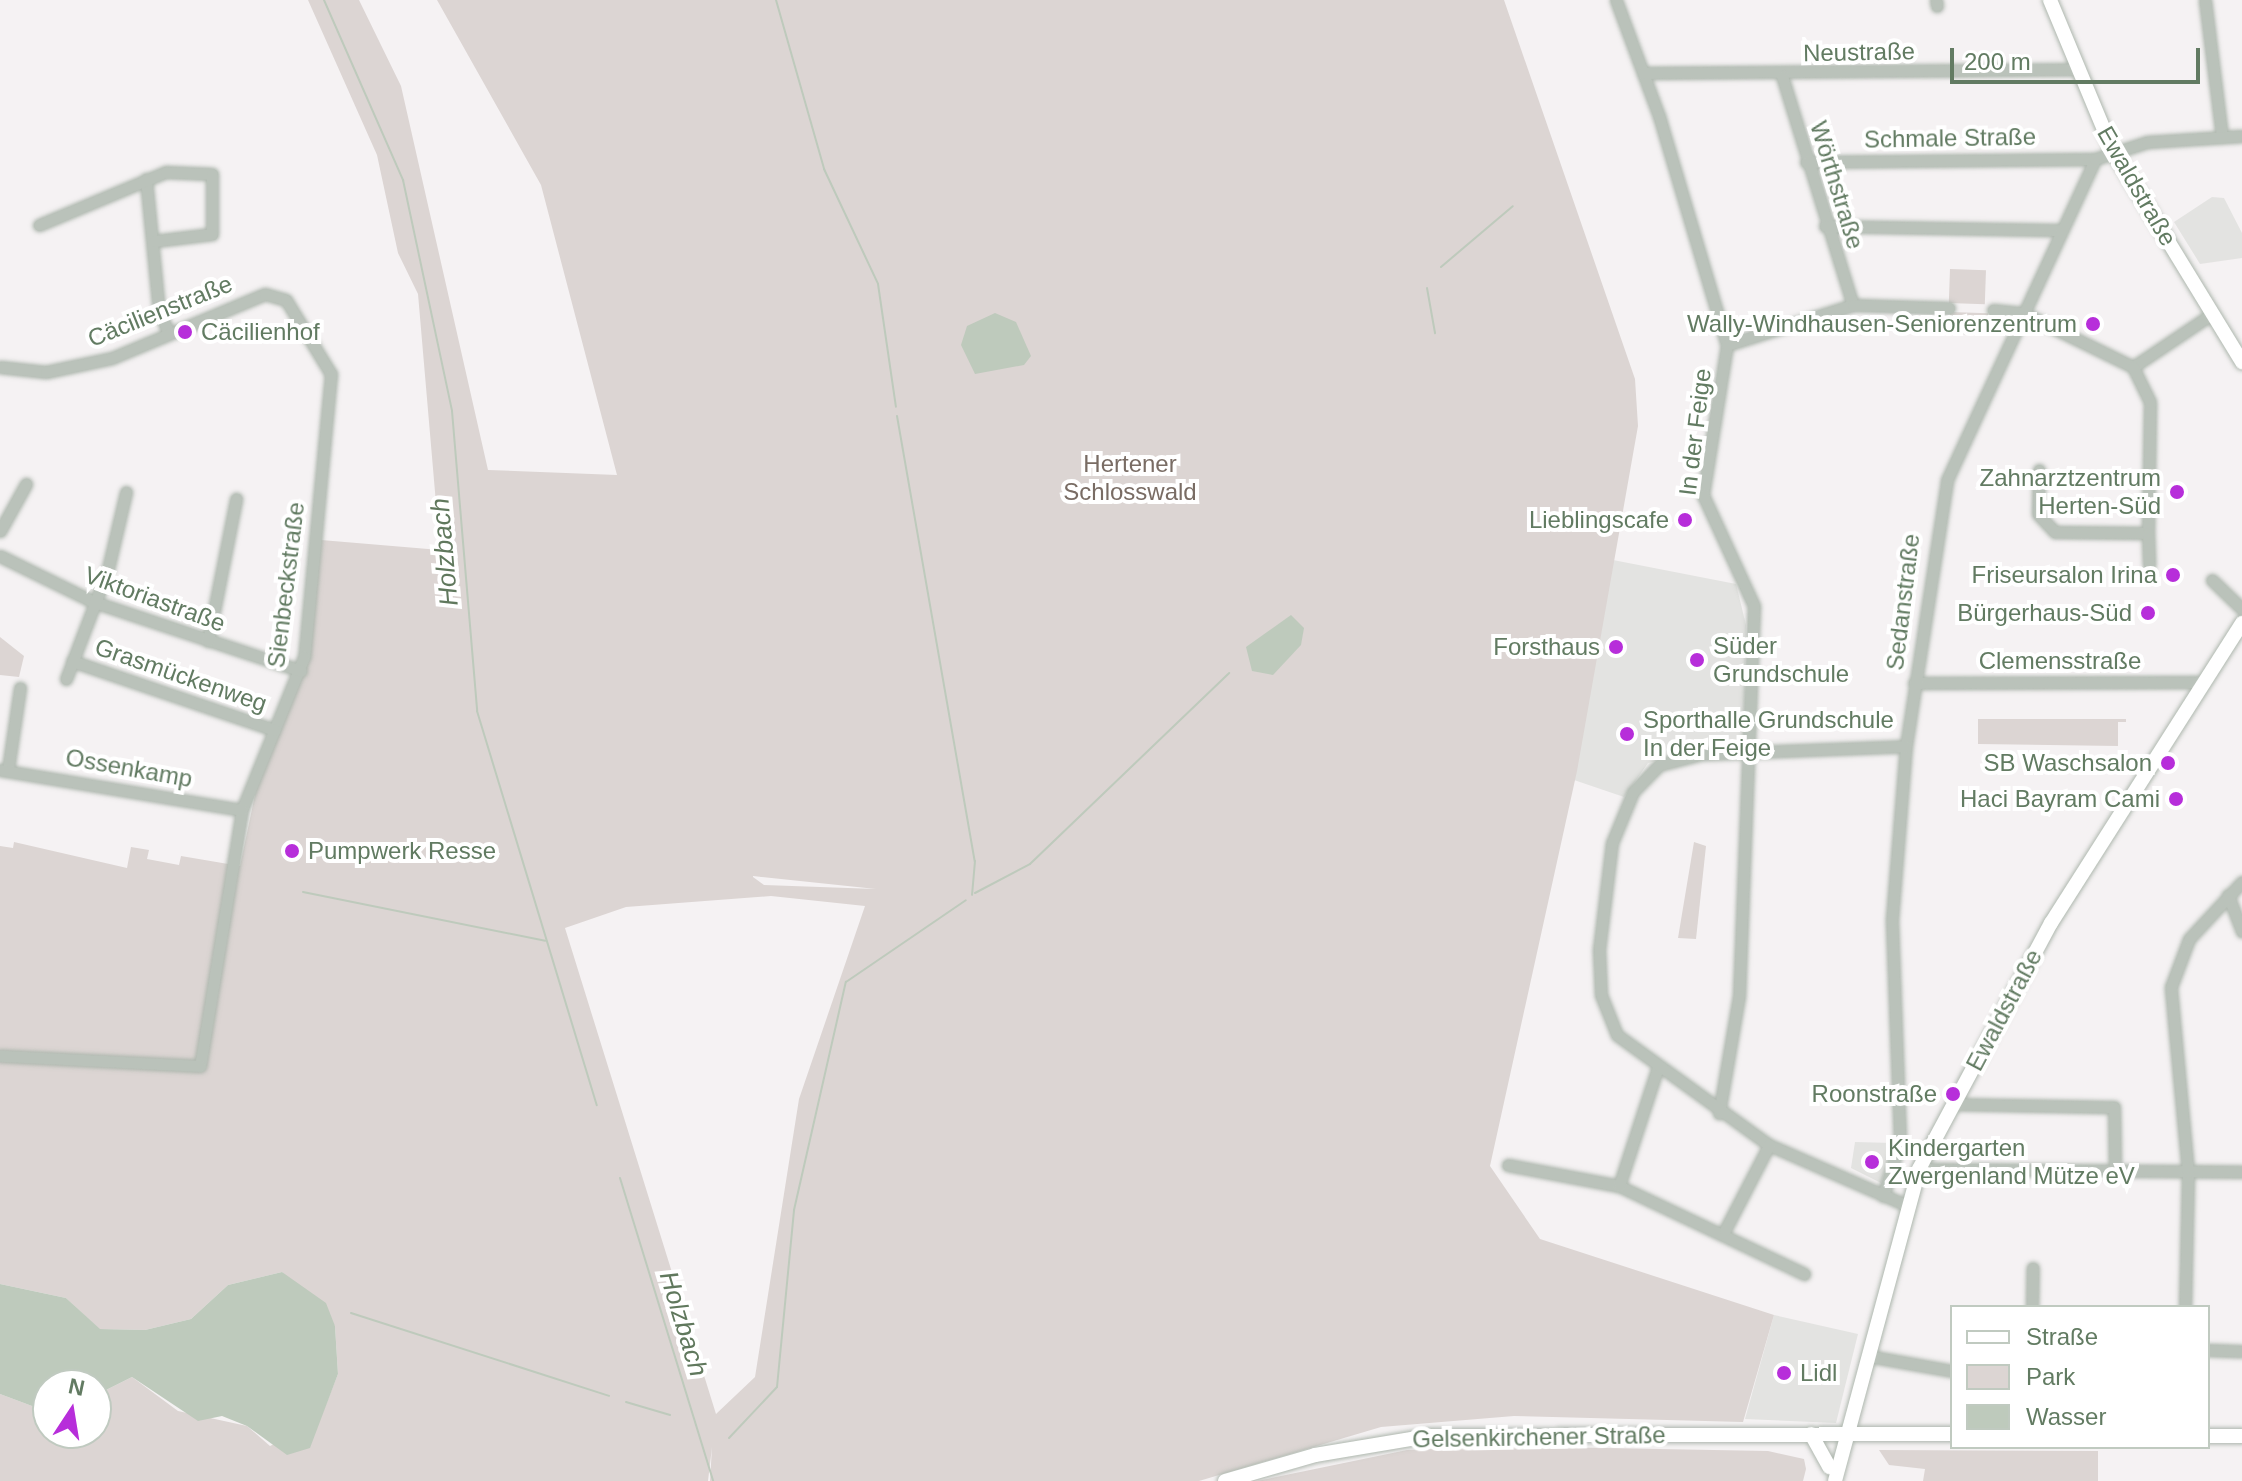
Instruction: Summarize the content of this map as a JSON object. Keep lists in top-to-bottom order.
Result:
{
  "streets": {
    "main road": ["Ewaldstraße", "Gelsenkirchener Straße"],
    "street": [
      "Neustraße",
      "Schmale Straße",
      "Wörthstraße",
      "Cäcilienstraße",
      "In der Feige",
      "Sienbeckstraße",
      "Viktoriastraße",
      "Sedanstraße",
      "Clemensstraße",
      "Grasmückenweg",
      "Ossenkamp"
    ]
  },
  "crossings": [
    ["Neustraße", "Wörthstraße"],
    ["Neustraße", "Ewaldstraße"],
    ["Neustraße", "In der Feige"],
    ["Schmale Straße", "Wörthstraße"],
    ["Schmale Straße", "Sedanstraße"],
    ["Ewaldstraße", "Clemensstraße"],
    ["Ewaldstraße", "Gelsenkirchener Straße"],
    ["Cäcilienstraße", "Sienbeckstraße"],
    ["Sienbeckstraße", "Viktoriastraße"],
    ["Sienbeckstraße", "Grasmückenweg"],
    ["Sienbeckstraße", "Ossenkamp"],
    ["Viktoriastraße", "Grasmückenweg"],
    ["Sedanstraße", "Clemensstraße"]
  ],
  "water": ["Holzbach"],
  "parks": ["Hertener Schlosswald"],
  "places": [
    "Wally-Windhausen-Seniorenzentrum",
    "Cäcilienhof",
    "Zahnarztzentrum Herten-Süd",
    "Lieblingscafe",
    "Friseursalon Irina",
    "Bürgerhaus-Süd",
    "Forsthaus",
    "Süder Grundschule",
    "Sporthalle Grundschule In der Feige",
    "SB Waschsalon",
    "Haci Bayram Cami",
    "Pumpwerk Resse",
    "Roonstraße",
    "Kindergarten Zwergenland Mütze eV",
    "Lidl"
  ],
  "legend": ["Straße", "Park", "Wasser"],
  "scale_bar": "200 m",
  "north": "top"
}
